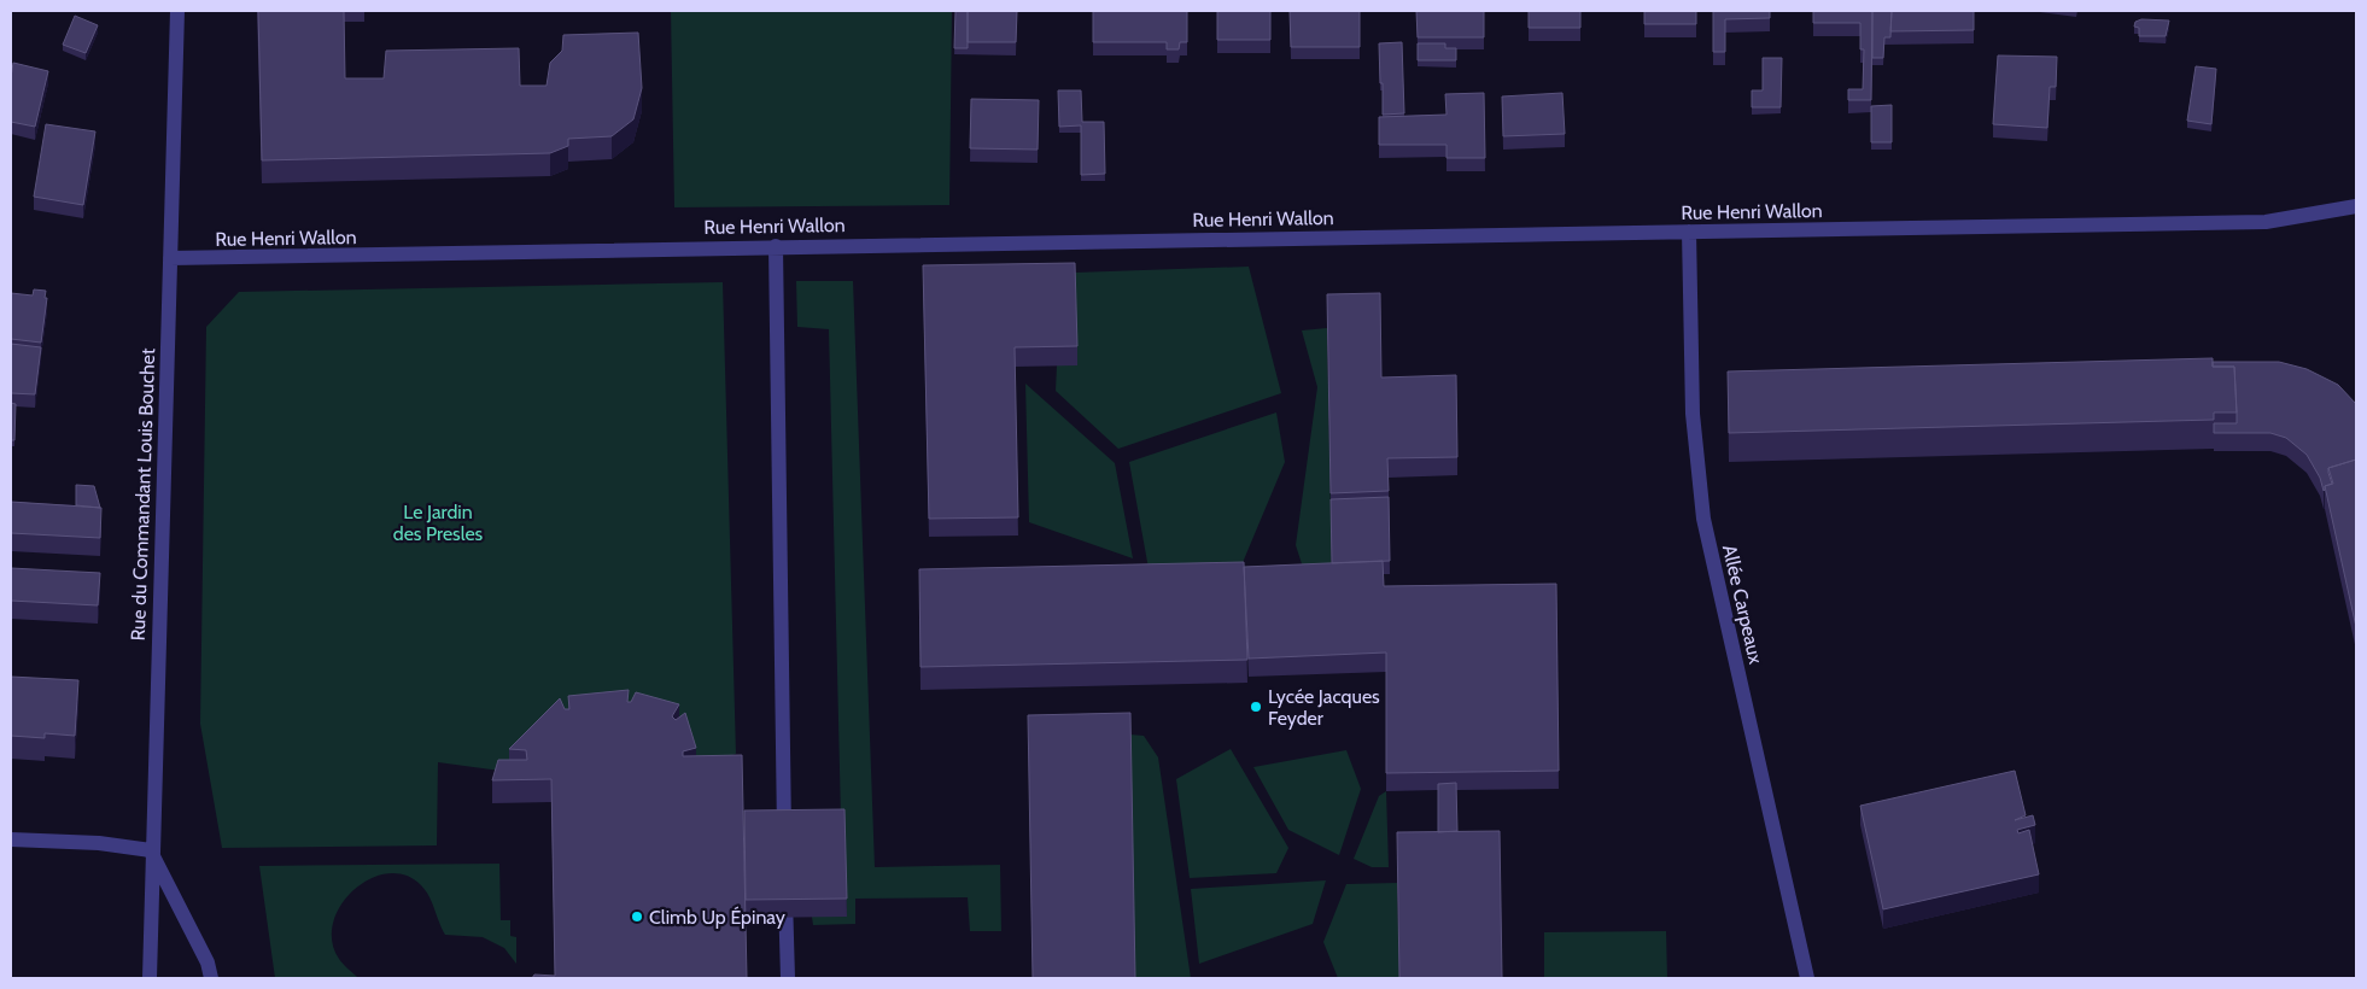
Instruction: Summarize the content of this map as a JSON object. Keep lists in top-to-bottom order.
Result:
{
  "streets": {
    "street": ["Rue Henri Wallon", "Rue du Commandant Louis Bouchet", "Allée Carpeaux"]
  },
  "crossings": [
    ["Rue Henri Wallon", "Rue du Commandant Louis Bouchet"],
    ["Rue Henri Wallon", "Allée Carpeaux"]
  ],
  "parks": ["Le Jardin des Presles"],
  "places": ["Lycée Jacques Feyder", "Climb Up Épinay"]
}
